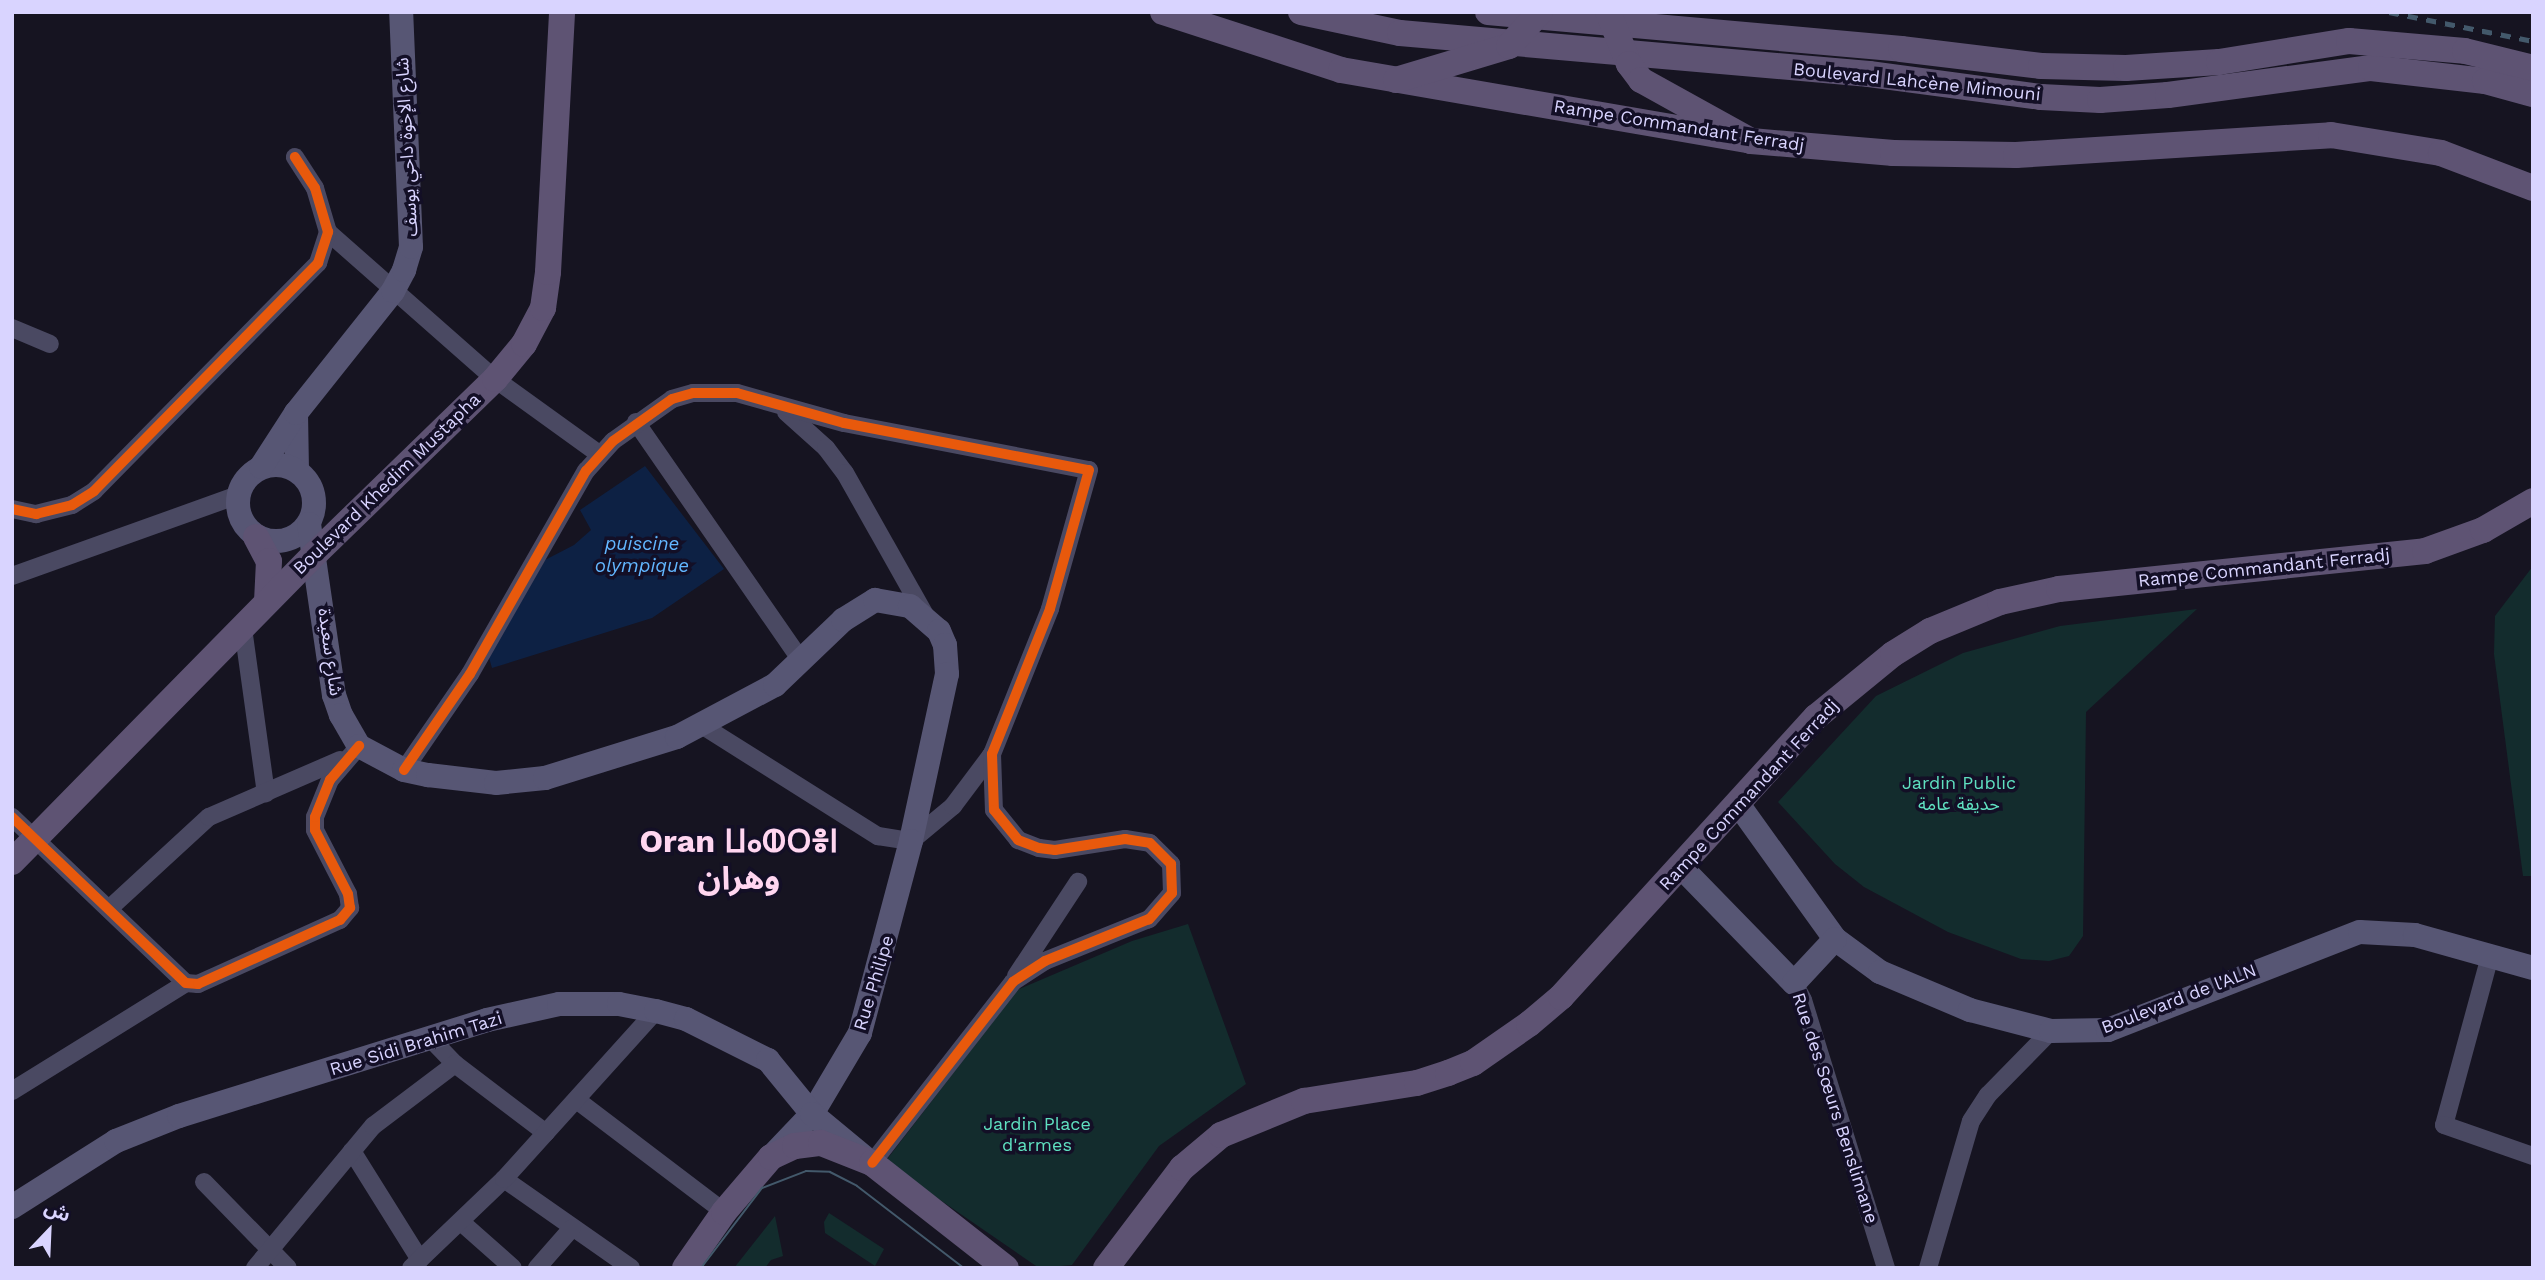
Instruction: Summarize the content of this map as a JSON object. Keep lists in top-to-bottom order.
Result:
{
  "streets": {
    "main road": [
      "Boulevard Lahcène Mimouni",
      "Rampe Commandant Ferradj",
      "شارع الإخوة داحي يوسف",
      "Boulevard Khedim Mustapha",
      "شارع سعيدة",
      "Rue Philipe",
      "Boulevard de l'ALN",
      "Rue Sidi Brahim Tazi",
      "Rue des Sœurs Benslimane"
    ]
  },
  "crossings": [
    ["Rampe Commandant Ferradj", "Boulevard de l'ALN"],
    ["Rampe Commandant Ferradj", "Rue des Sœurs Benslimane"],
    ["شارع الإخوة داحي يوسف", "شارع سعيدة"],
    ["Boulevard Khedim Mustapha", "شارع سعيدة"],
    ["Rue Philipe", "Rue Sidi Brahim Tazi"]
  ],
  "districts": ["Oran ⵡⴰⵀⵔⴻⵏ وهران"],
  "water": ["puiscine olympique"],
  "parks": ["Jardin Public حديقة عامة", "Jardin Place d'armes"],
  "north": "top right"
}
